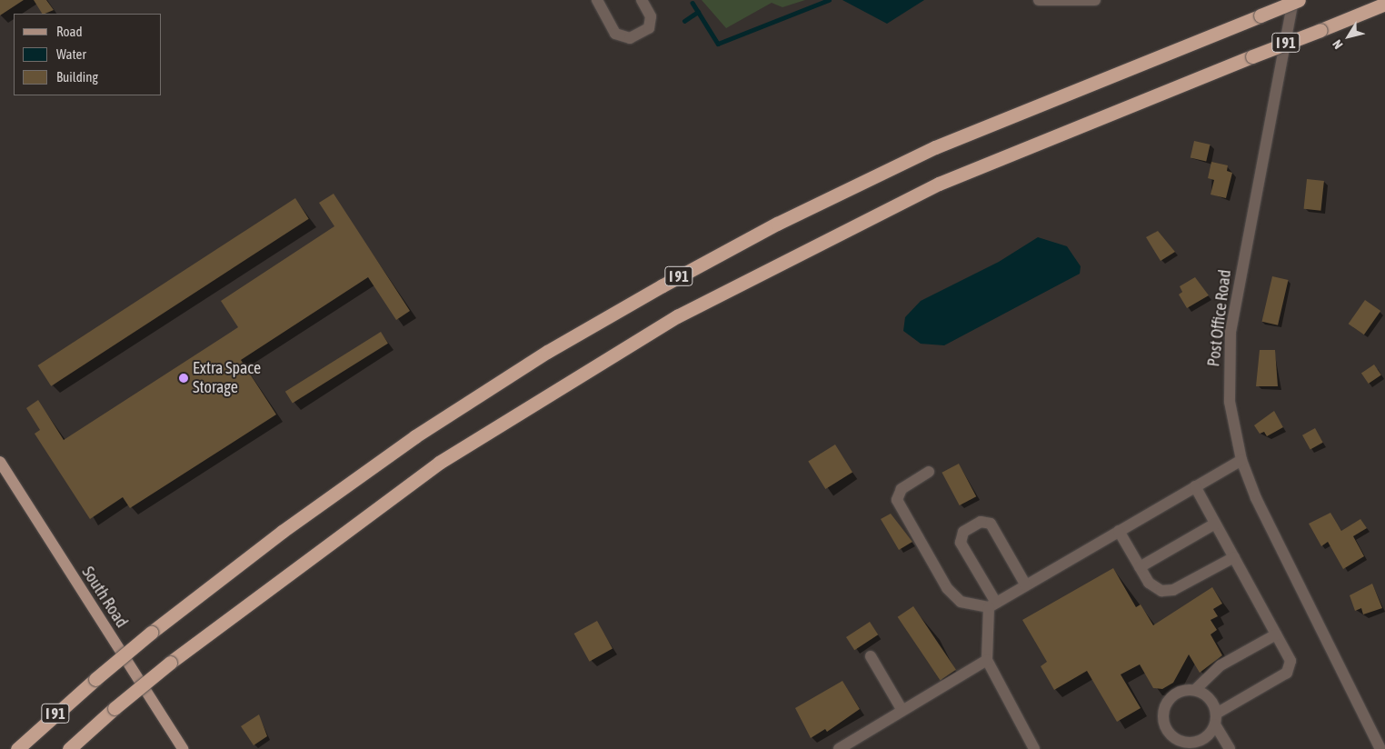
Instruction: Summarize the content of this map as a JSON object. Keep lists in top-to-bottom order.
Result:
{
  "streets": {
    "highway": ["I 91"],
    "main road": ["South Road"],
    "street": ["Post Office Road"]
  },
  "places": ["Extra Space Storage"],
  "legend": ["Road", "Water", "Building"],
  "north": "bottom left"
}
